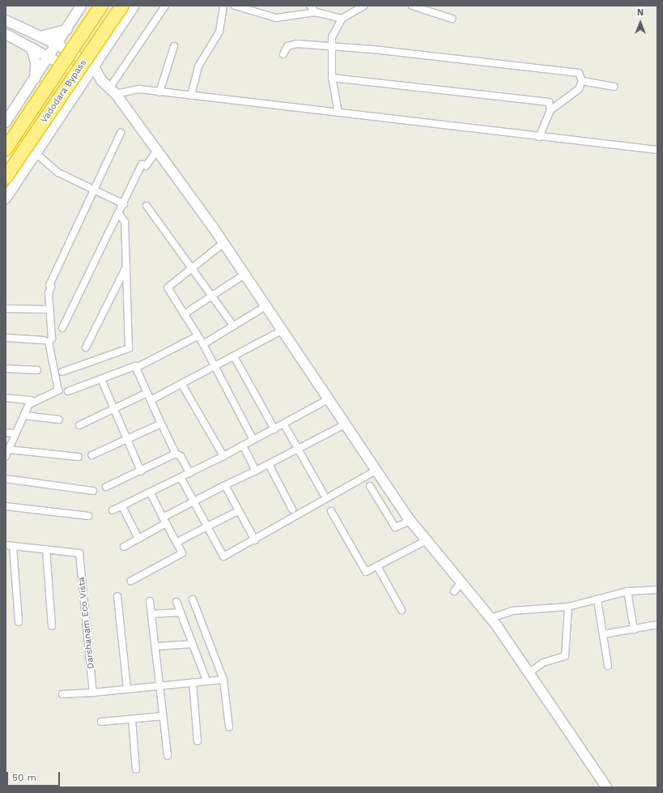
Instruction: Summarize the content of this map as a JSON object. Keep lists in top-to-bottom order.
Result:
{
  "streets": {
    "highway": ["Vadodara Bypass"],
    "street": ["Darshanam Eco Vista"]
  },
  "scale_bar": "50 m",
  "north": "top"
}
